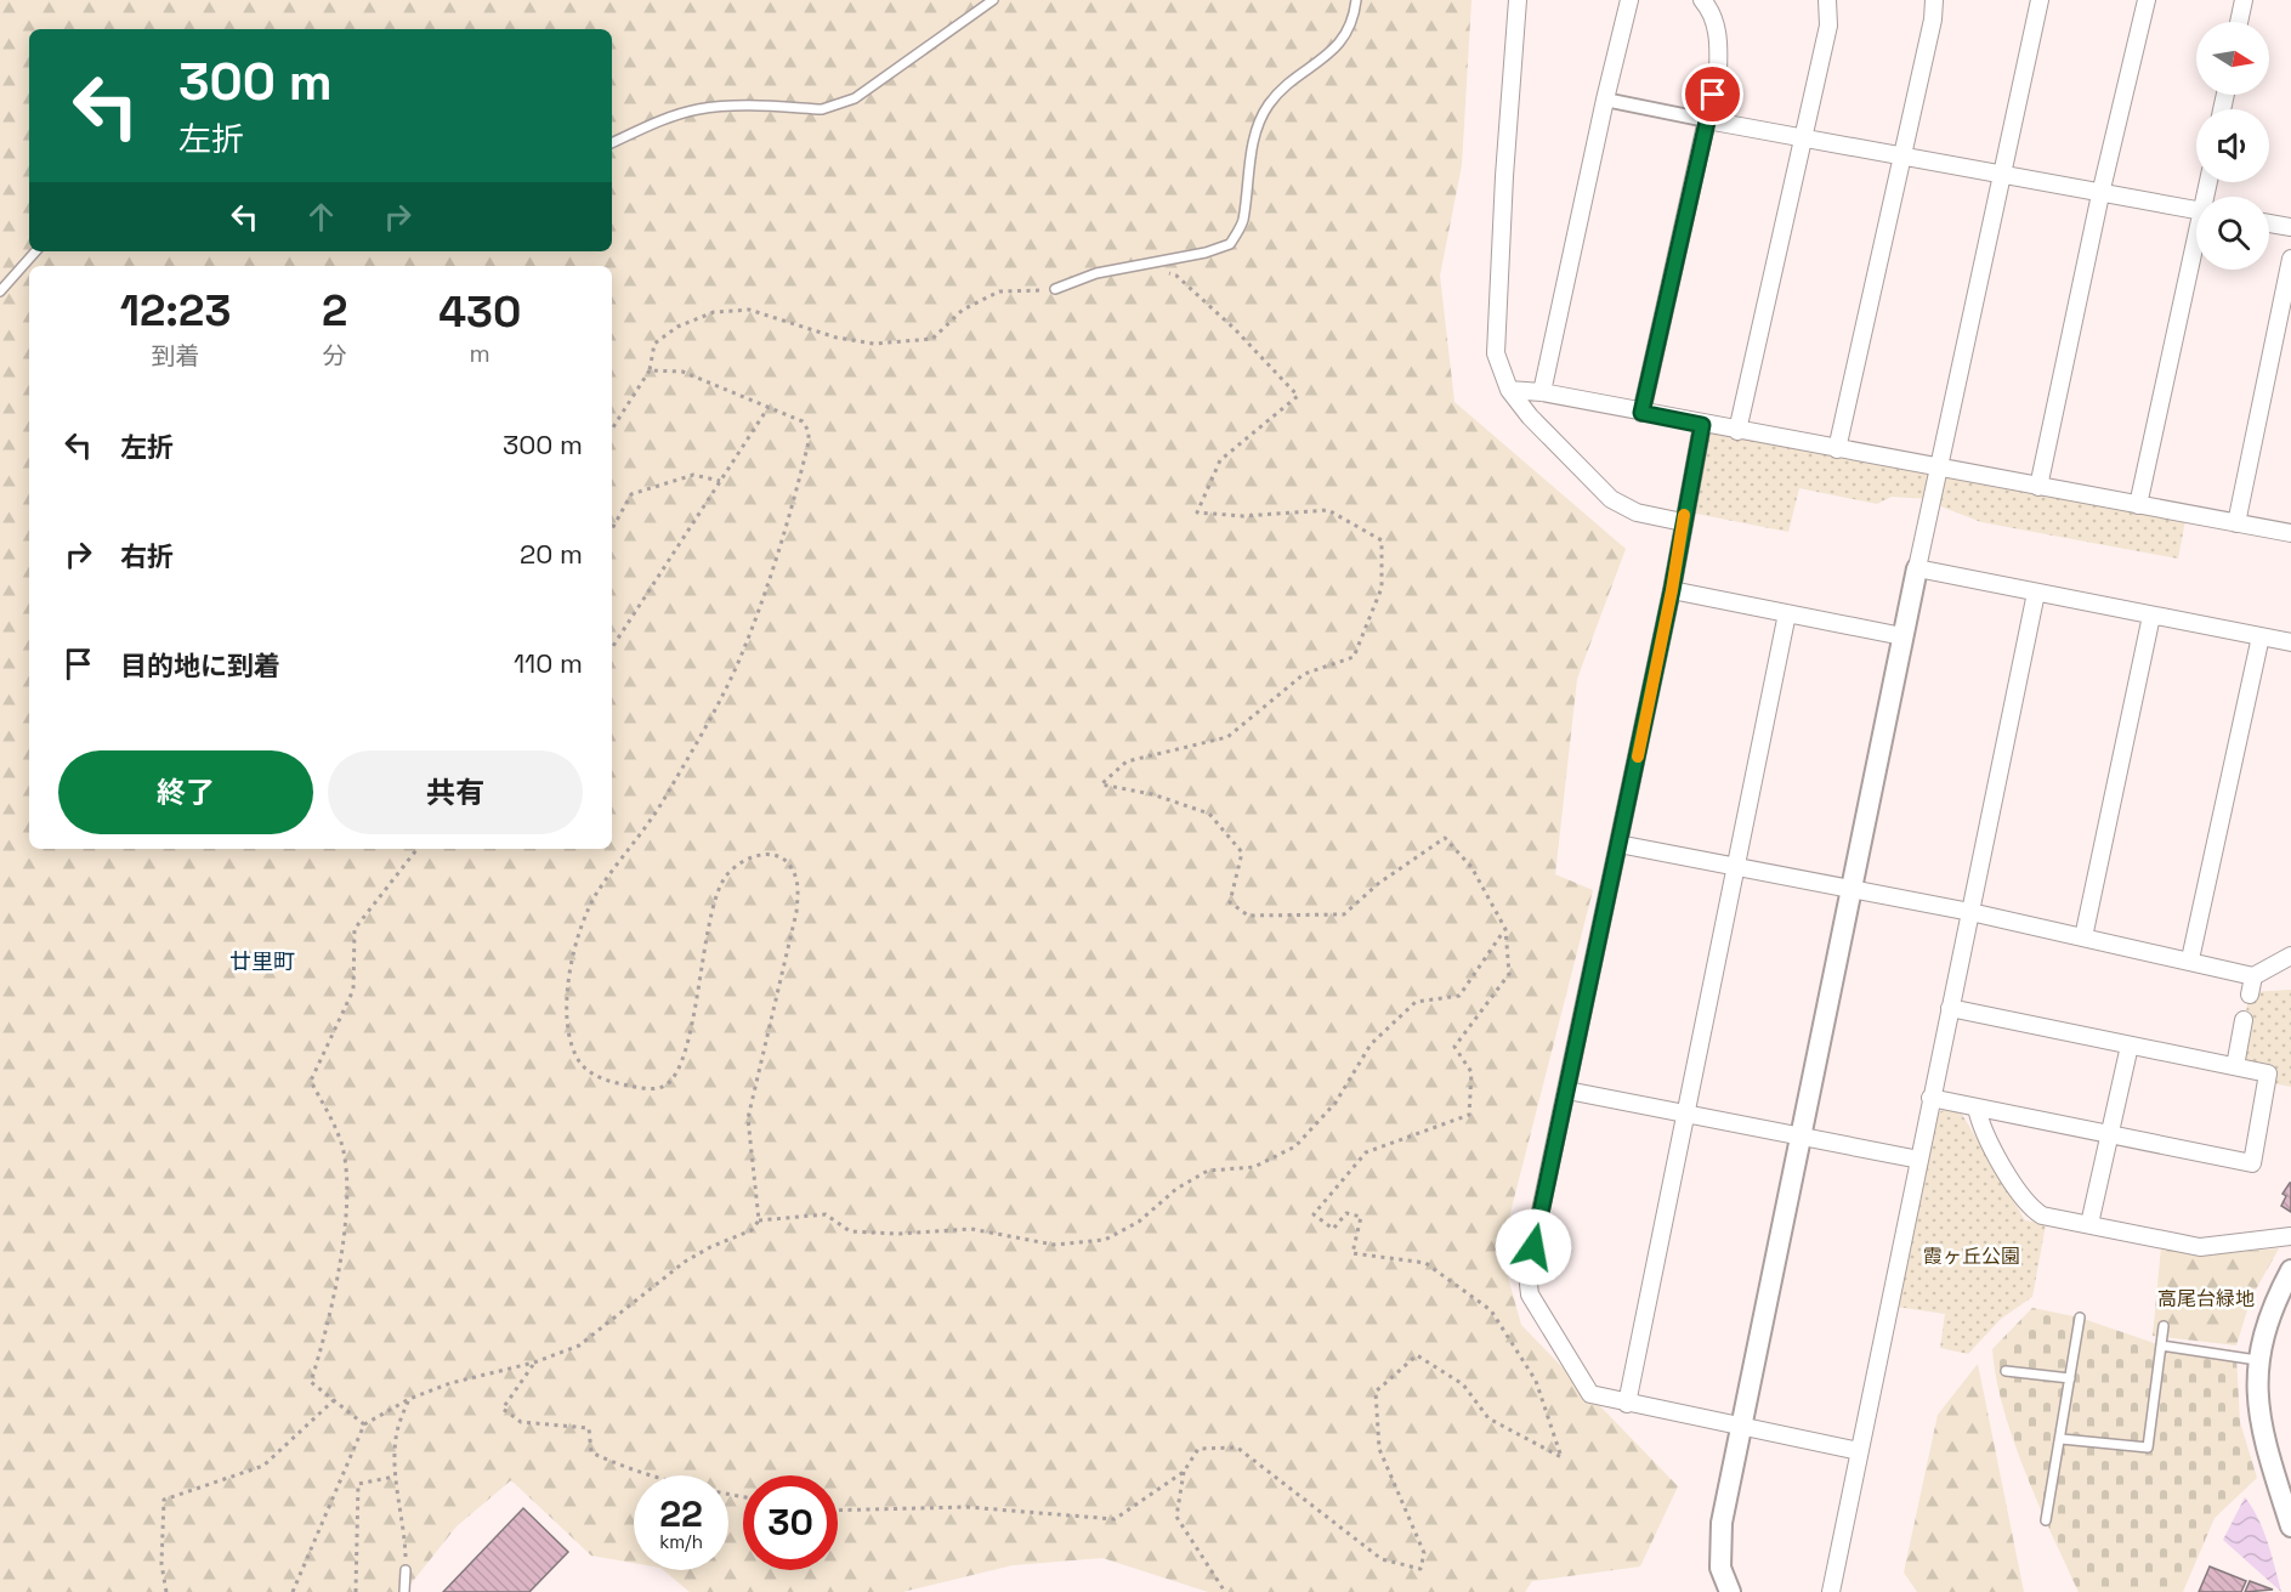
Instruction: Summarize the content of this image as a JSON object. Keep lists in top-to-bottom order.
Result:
{
  "districts": ["廿里町"],
  "parks": ["霞ヶ丘公園", "高尾台緑地"],
  "north": "right",
  "page": {
    "turn": ["300 m", "左折"],
    "eta": [
      "12:23",
      "到着",
      "2",
      "分",
      "430",
      "m"
    ],
    "list": [
      {
        "name": "左折",
        "value": "300 m"
      },
      {
        "name": "右折",
        "value": "20 m"
      },
      {
        "name": "目的地に到着",
        "value": "110 m"
      }
    ],
    "buttons": ["終了", "共有"],
    "speed": "22 km/h",
    "limit": "30"
  }
}
